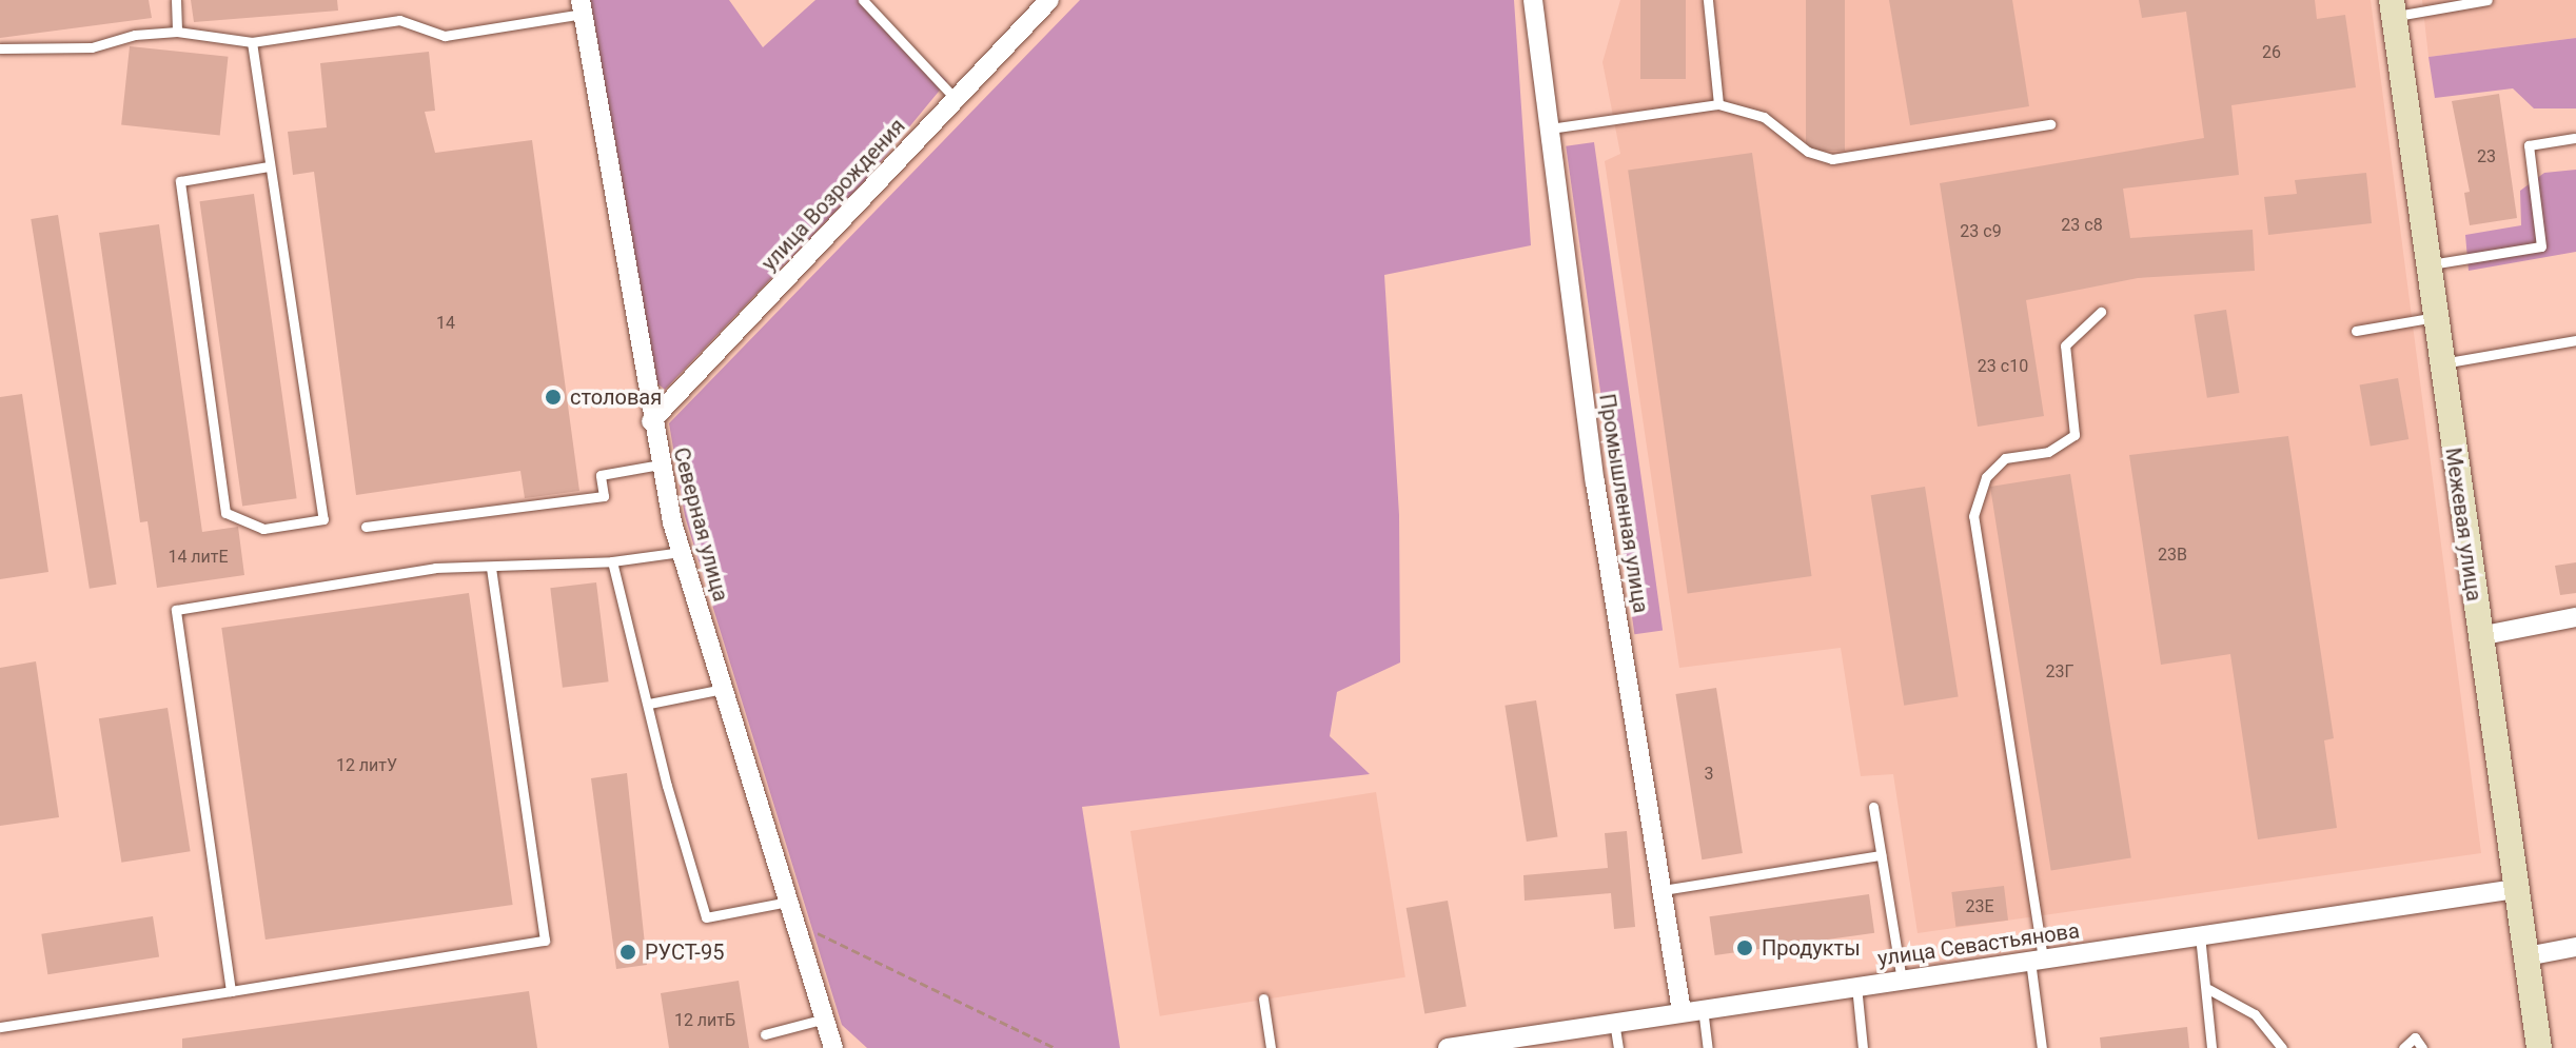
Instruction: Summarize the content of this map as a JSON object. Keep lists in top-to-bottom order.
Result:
{
  "streets": {
    "street": [
      "улица Возрождения",
      "Промышленная улица",
      "Северная улица",
      "Межевая улица",
      "улица Севастьянова"
    ]
  },
  "crossings": [
    ["улица Возрождения", "Северная улица"],
    ["Промышленная улица", "улица Севастьянова"],
    ["Межевая улица", "улица Севастьянова"]
  ],
  "places": ["столовая", "Продукты", "РУСТ-95"],
  "house_numbers": [
    "26",
    "23",
    "23 с8",
    "23 с9",
    "14",
    "23 с10",
    "23В",
    "14 литЕ",
    "23Г",
    "12 литУ",
    "3",
    "23Е",
    "12 литБ"
  ]
}
